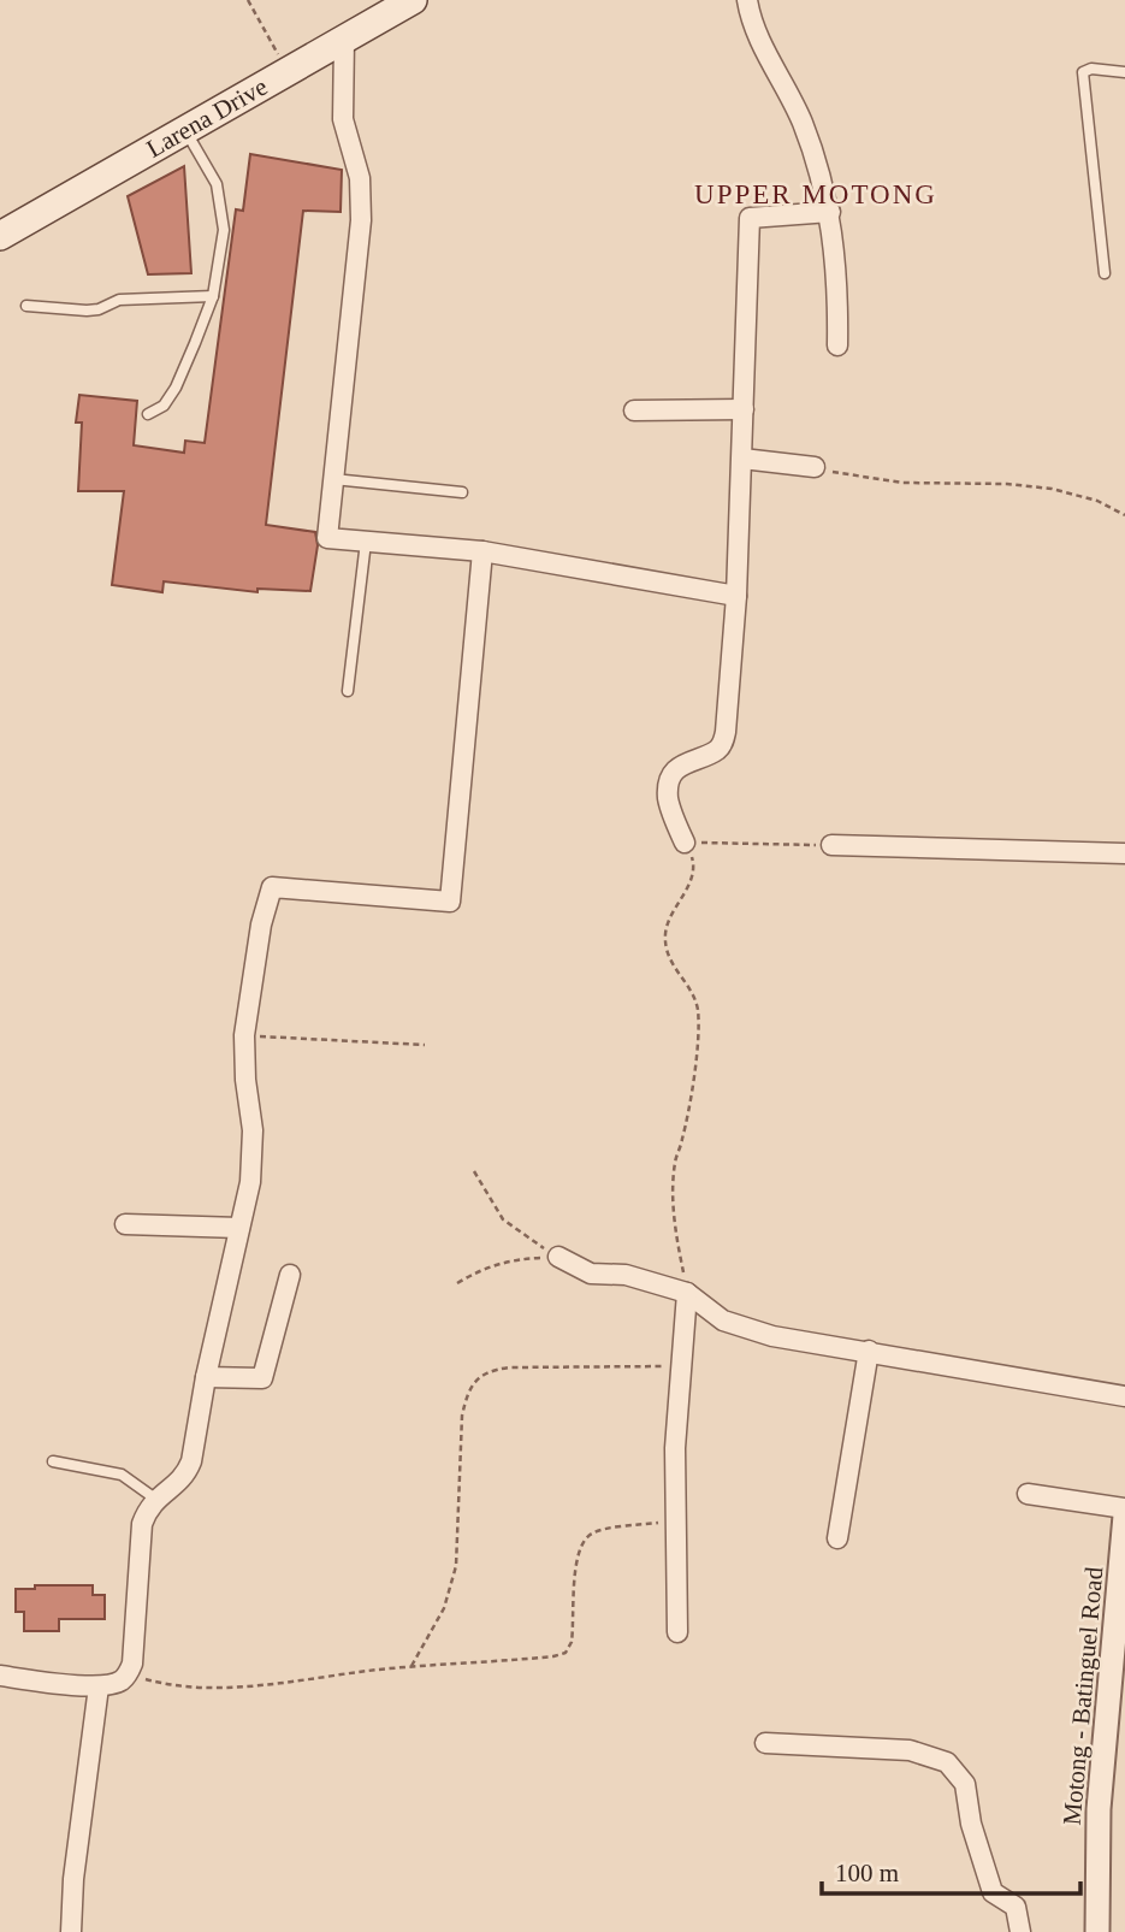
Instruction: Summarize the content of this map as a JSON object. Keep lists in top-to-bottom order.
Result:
{
  "streets": {
    "main road": ["Larena Drive"],
    "street": ["Motong - Batinguel Road"]
  },
  "districts": ["UPPER MOTONG"],
  "scale_bar": "100 m"
}
